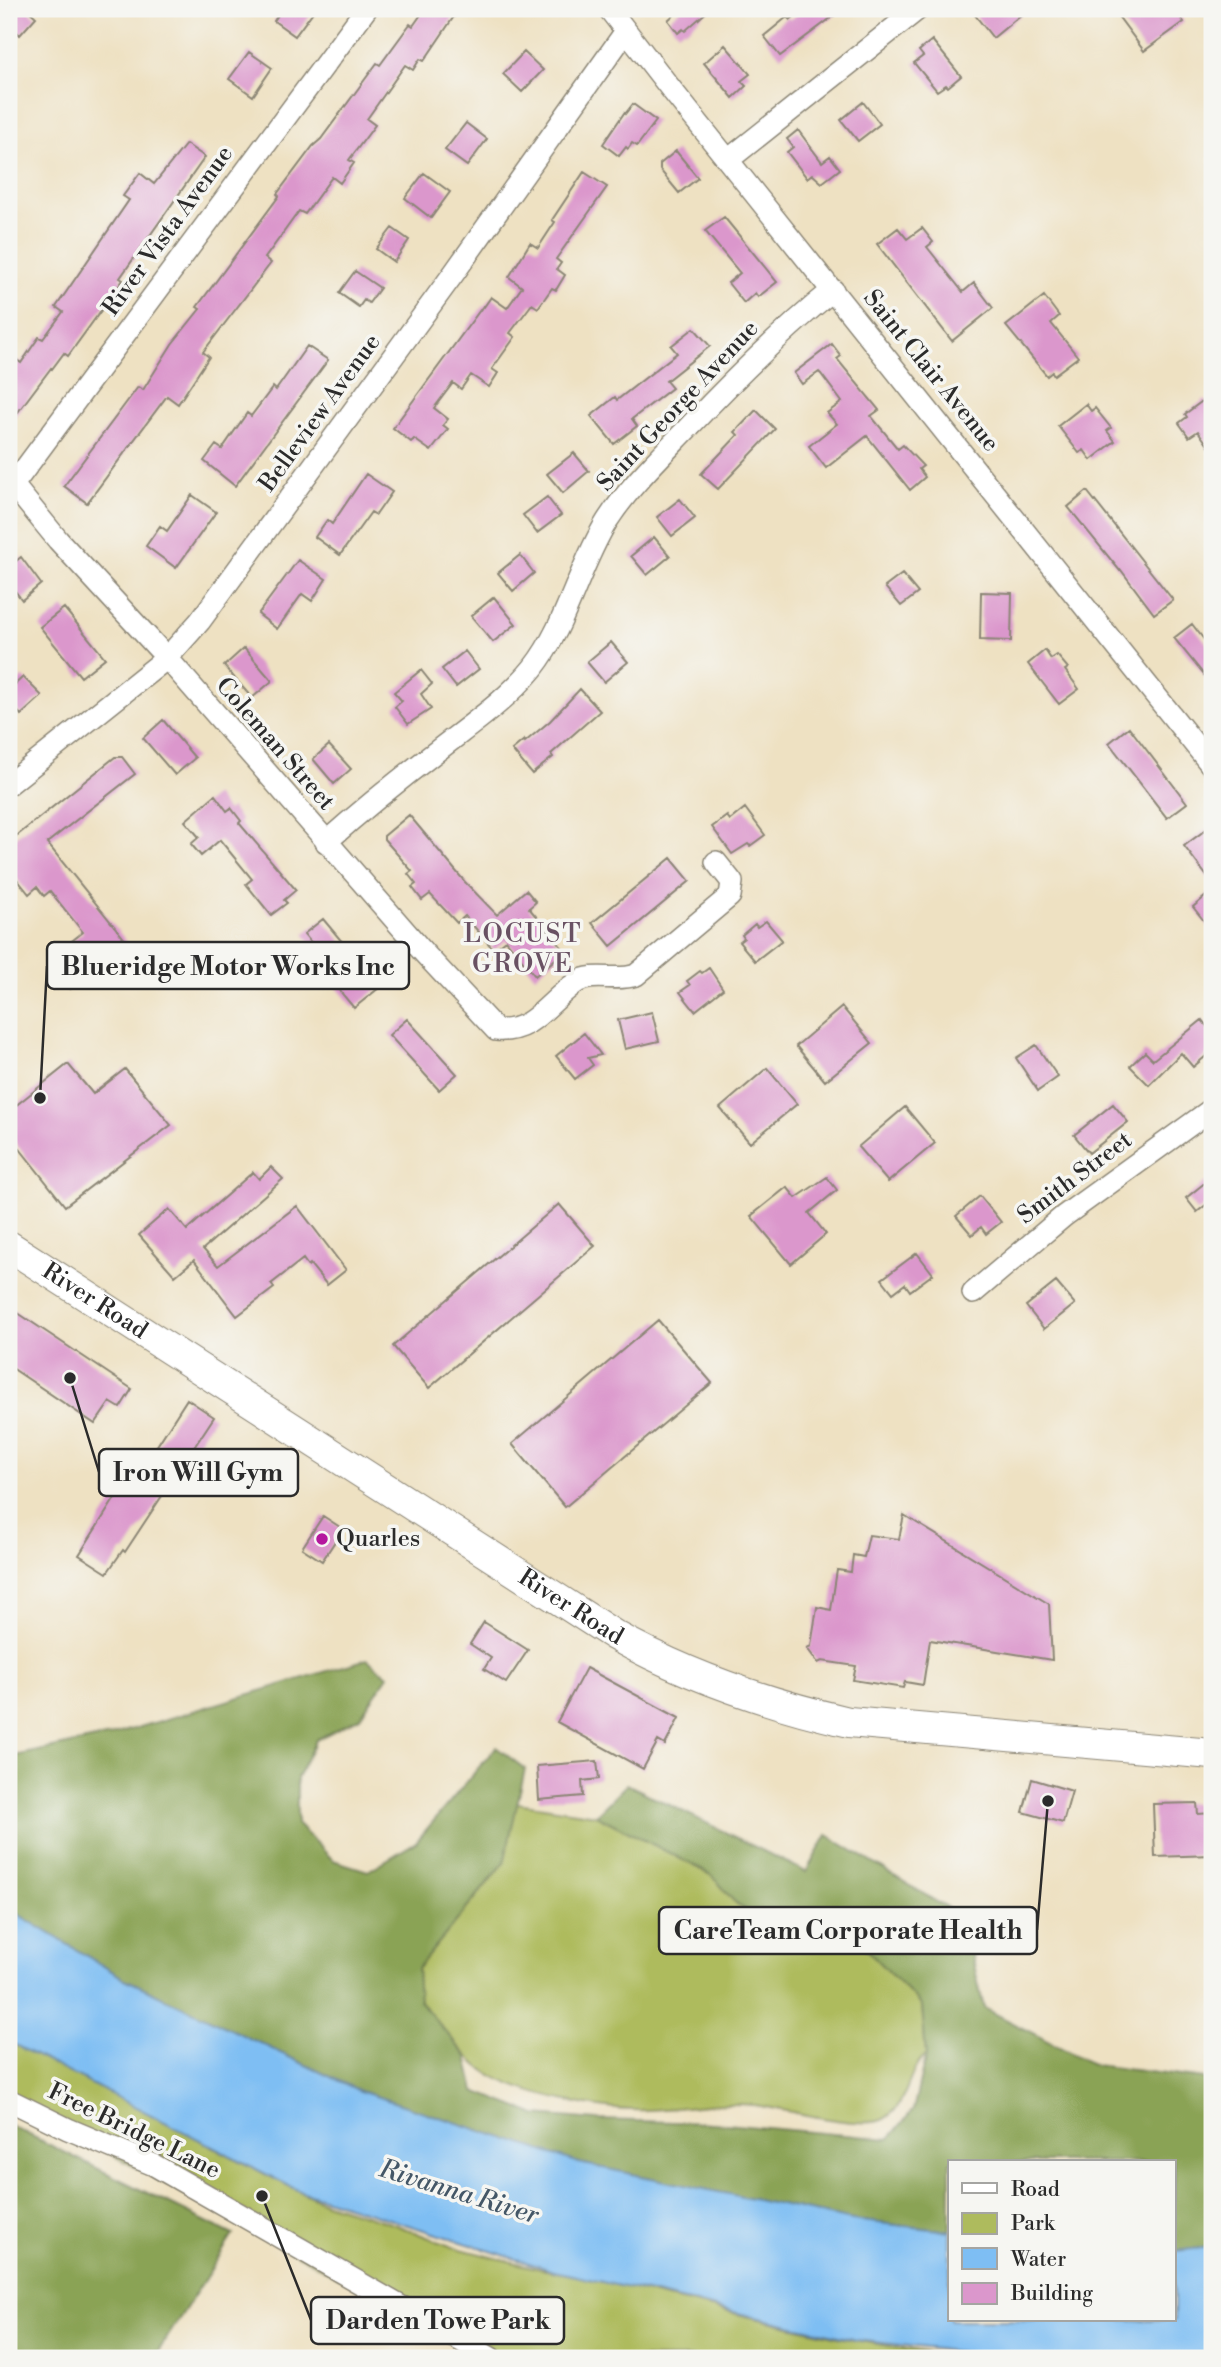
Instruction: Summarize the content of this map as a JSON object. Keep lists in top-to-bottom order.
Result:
{
  "streets": {
    "street": [
      "River Vista Avenue",
      "Saint Clair Avenue",
      "Saint George Avenue",
      "Belleview Avenue",
      "Coleman Street",
      "Smith Street",
      "River Road",
      "Free Bridge Lane"
    ]
  },
  "crossings": [
    ["River Vista Avenue", "Coleman Street"],
    ["Saint Clair Avenue", "Saint George Avenue"],
    ["Saint Clair Avenue", "Belleview Avenue"],
    ["Saint George Avenue", "Coleman Street"],
    ["Belleview Avenue", "Coleman Street"]
  ],
  "districts": ["LOCUST GROVE"],
  "water": ["Rivanna River"],
  "places": [
    "Blueridge Motor Works Inc",
    "Iron Will Gym",
    "Quarles",
    "CareTeam Corporate Health",
    "Darden Towe Park"
  ],
  "legend": [
    "Road",
    "Park",
    "Water",
    "Building"
  ]
}
